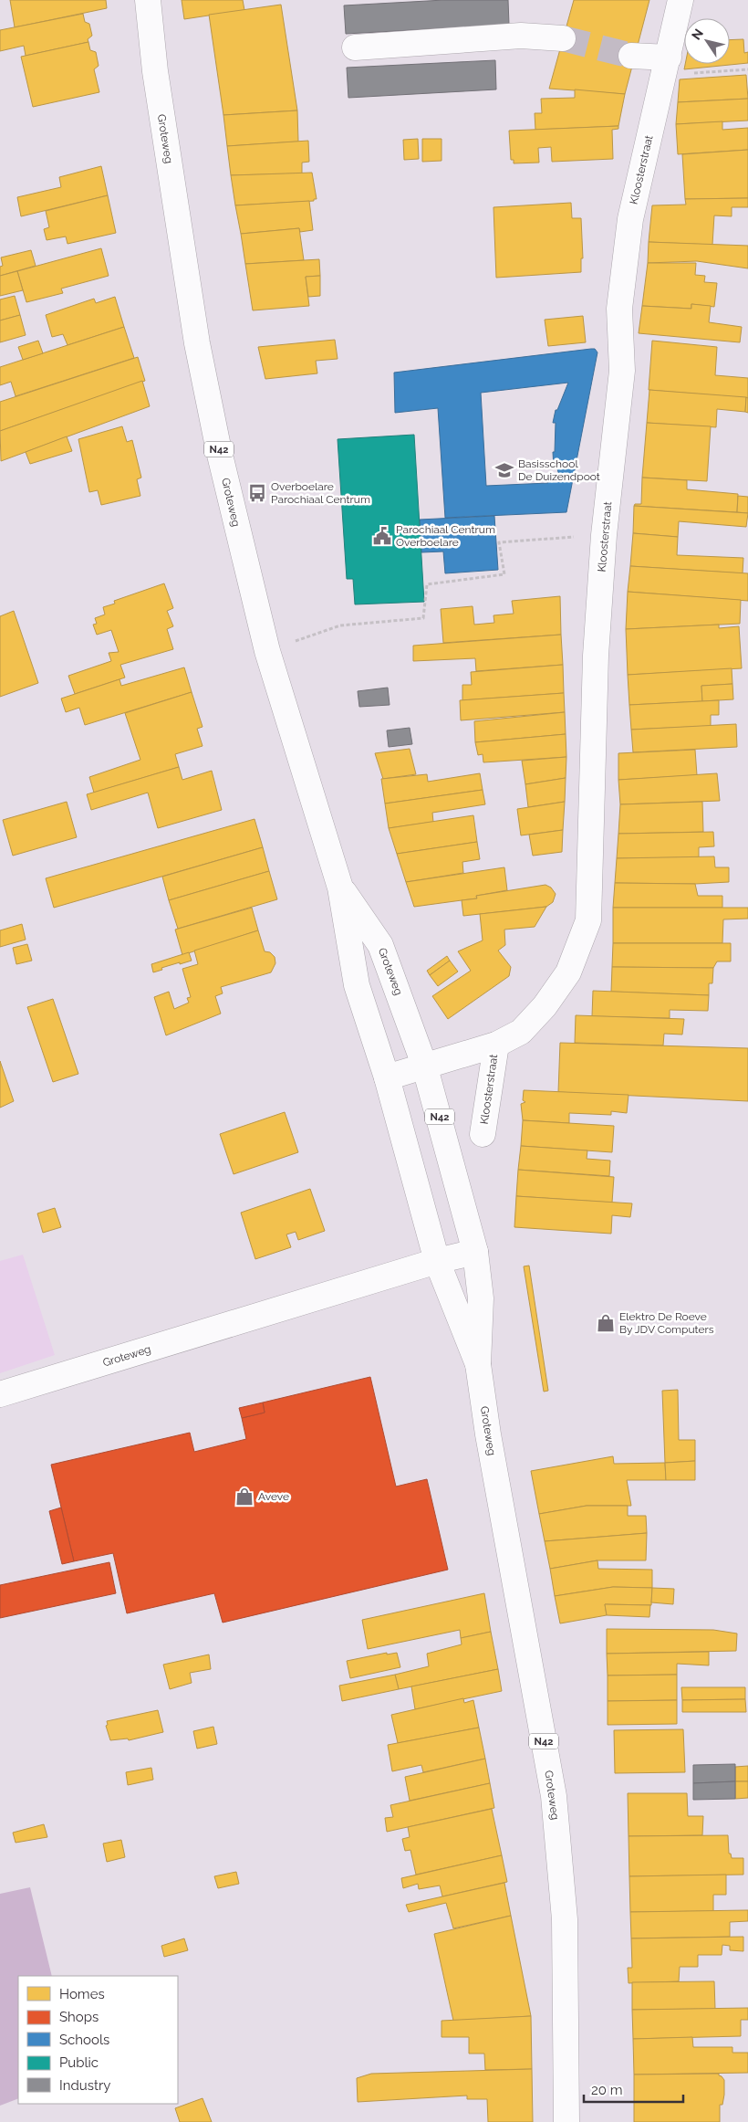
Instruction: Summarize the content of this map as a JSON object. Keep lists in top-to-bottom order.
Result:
{
  "streets": {
    "main road": ["Groteweg", "Kloosterstraat", "N42"]
  },
  "crossings": [
    ["Groteweg", "Kloosterstraat"]
  ],
  "places": {
    "school or university": ["Basisschool De Duizendpoot"],
    "bus stop": ["Overboelare Parochiaal Centrum"],
    "public building": ["Parochiaal Centrum Overboelare"],
    "shop": ["Elektro De Roeve By JDV Computers", "Aveve"]
  },
  "legend": [
    "Homes",
    "Shops",
    "Schools",
    "Public",
    "Industry"
  ],
  "scale_bar": "20 m",
  "north": "top left"
}
